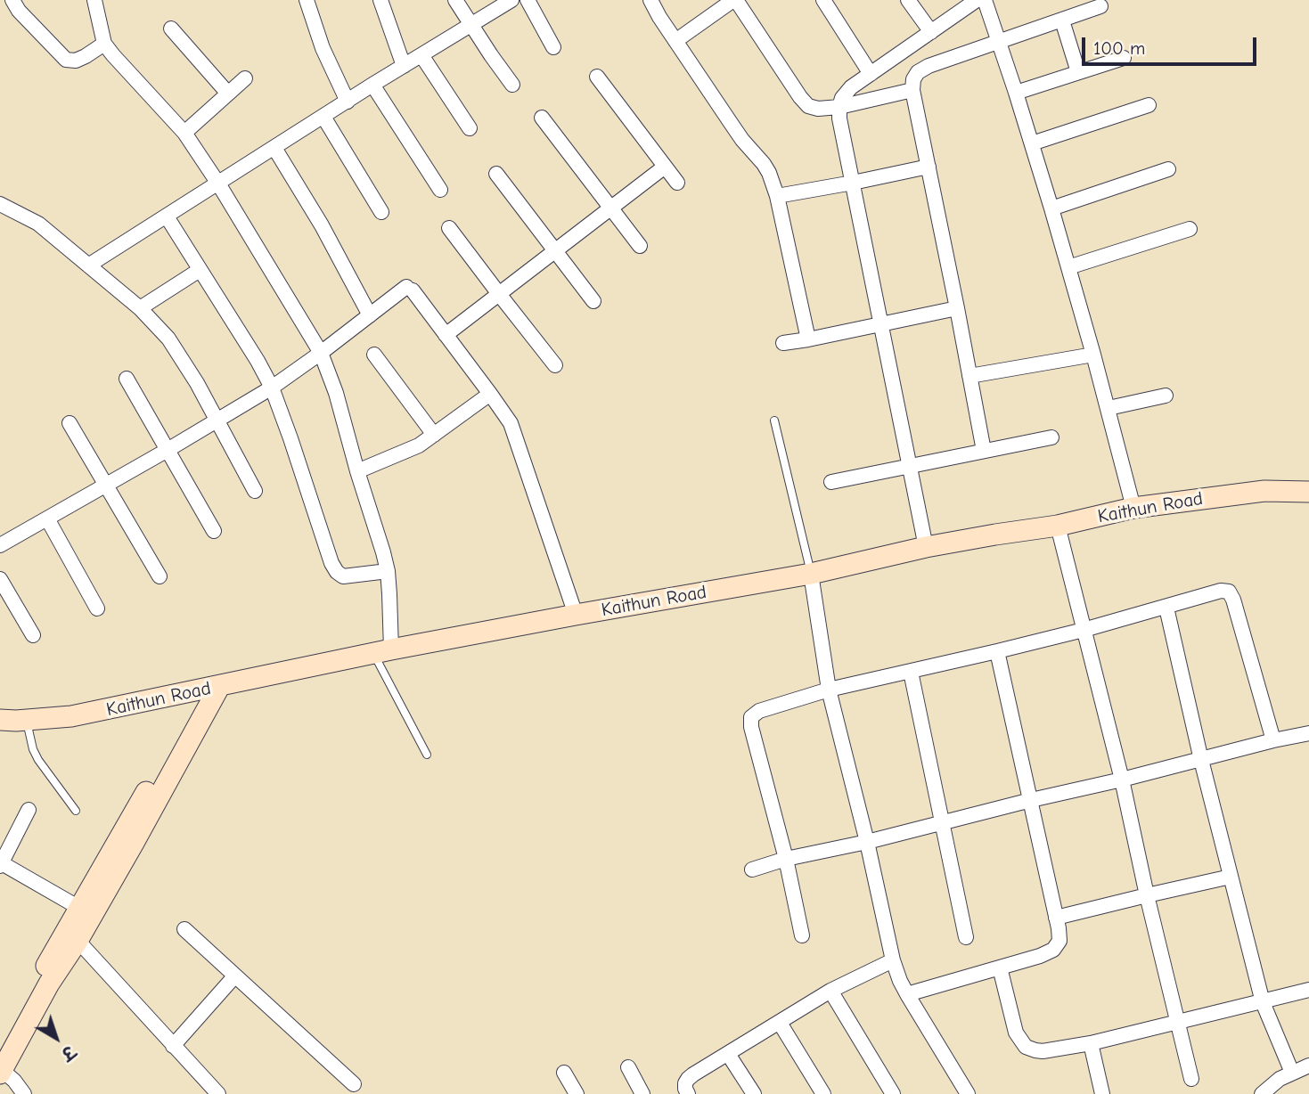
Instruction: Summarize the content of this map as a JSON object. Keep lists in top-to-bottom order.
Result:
{
  "streets": {
    "street": ["Kaithun Road"]
  },
  "scale_bar": "100 m",
  "north": "bottom right"
}
